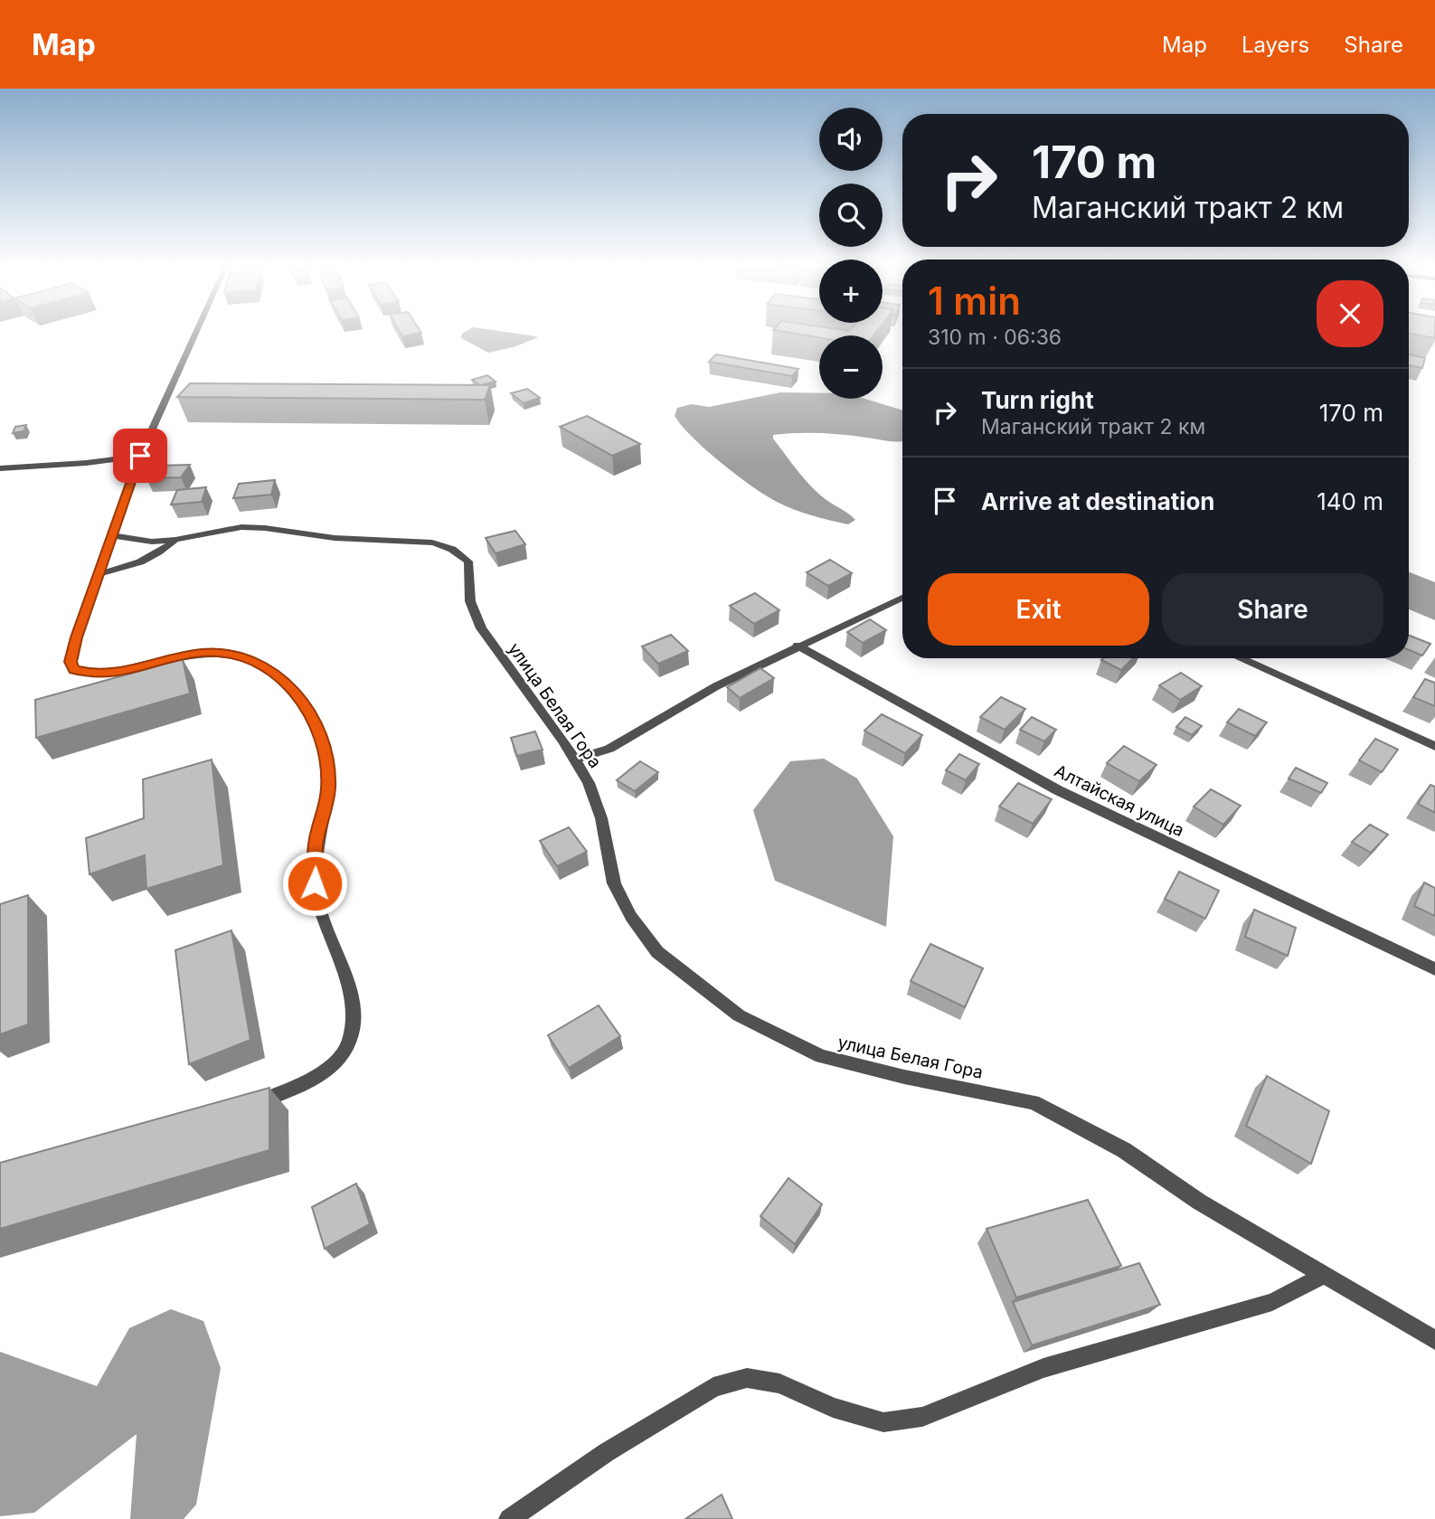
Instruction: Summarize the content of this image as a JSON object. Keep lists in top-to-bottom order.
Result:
{
  "streets": {
    "street": ["улица Белая Гора", "Алтайская улица"]
  },
  "page": {
    "header": "Map",
    "nav": ["Map", "Layers", "Share"],
    "map_buttons": ["+", "−"],
    "turn": ["170 m", "Маганский тракт 2 км"],
    "heading": ["1 min", "310 m · 06:36"],
    "list": [
      {
        "name": "Turn right",
        "note": "Маганский тракт 2 км",
        "value": "170 m"
      },
      {
        "name": "Arrive at destination",
        "value": "140 m"
      }
    ],
    "buttons": ["Exit", "Share"]
  }
}
